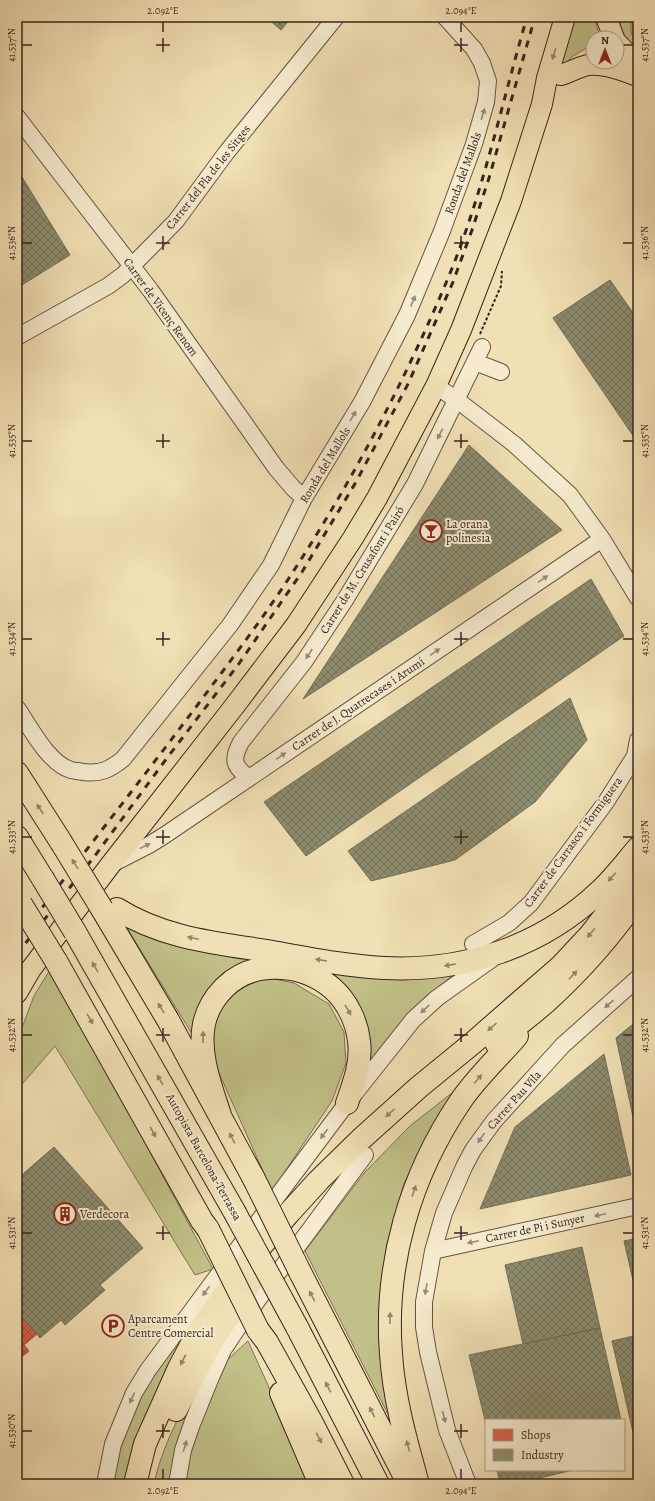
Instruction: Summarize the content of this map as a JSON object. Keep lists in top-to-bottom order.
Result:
{
  "streets": {
    "highway": ["Autopista Barcelona-Terrassa"],
    "street": [
      "Ronda del Mallols",
      "Carrer del Pla de les Sitges",
      "Carrer de Vicenç Renom",
      "Carrer de M. Crusafont i Pairó",
      "Carrer de J. Quatrecases i Arumí",
      "Carrer de Carrasco i Formiguera",
      "Carrer Pau Vila",
      "Carrer de Pi i Sunyer"
    ]
  },
  "crossings": [
    ["Ronda del Mallols", "Carrer de Vicenç Renom"],
    ["Carrer del Pla de les Sitges", "Carrer de Vicenç Renom"],
    ["Carrer de M. Crusafont i Pairó", "Carrer de J. Quatrecases i Arumí"],
    ["Carrer Pau Vila", "Carrer de Pi i Sunyer"]
  ],
  "one_way": [
    "Ronda del Mallols",
    "Carrer de M. Crusafont i Pairó",
    "Carrer de J. Quatrecases i Arumí",
    "Carrer Pau Vila",
    "Carrer de Pi i Sunyer"
  ],
  "places": {
    "bar": ["La orana polinesia"],
    "building": ["Verdecora"],
    "parking": ["Aparcament Centre Comercial"]
  },
  "legend": ["Shops", "Industry"],
  "north": "top",
  "coordinates": [
    "2.092°E",
    "2.094°E",
    "41.537°N",
    "41.536°N",
    "41.535°N",
    "41.534°N",
    "41.533°N",
    "41.532°N",
    "41.531°N",
    "41.530°N"
  ]
}
